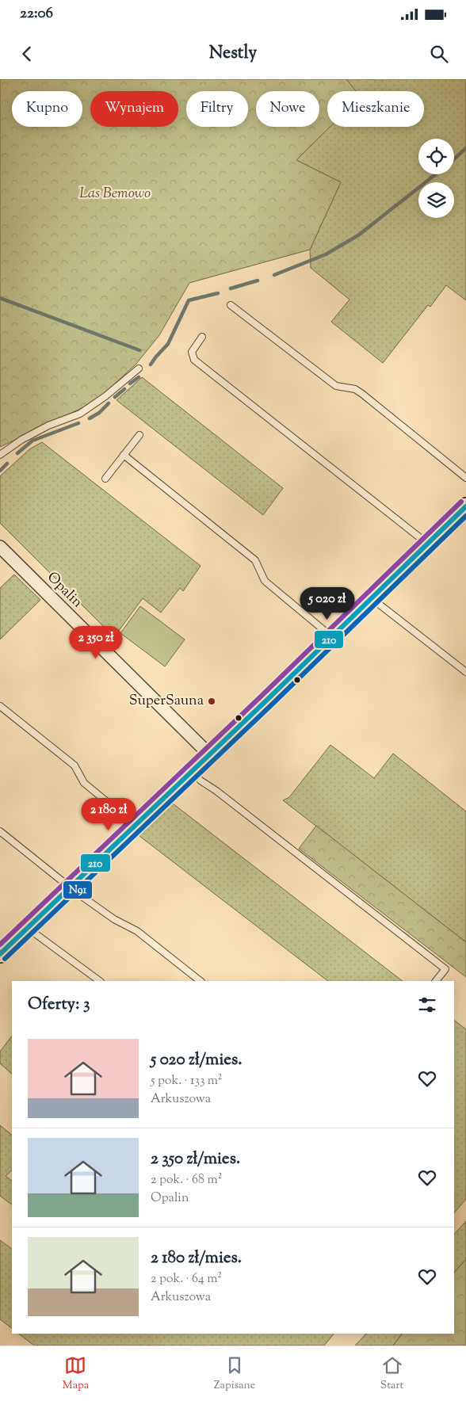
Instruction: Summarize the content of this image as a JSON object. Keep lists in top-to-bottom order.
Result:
{
  "streets": {
    "street": ["Opalin"]
  },
  "parks": ["Las Bemowo"],
  "places": ["SuperSauna"],
  "lines": ["transit line 210", "transit line N91"],
  "page": {
    "status": "22:06",
    "header": "Nestly",
    "chip": [
      "Kupno",
      "Wynajem",
      "Filtry",
      "Nowe",
      "Mieszkanie"
    ],
    "price": ["5 020 zł", "2 350 zł", "2 180 zł"],
    "heading": "Oferty: 3",
    "list": [
      {
        "name": "5 020 zł/mies.",
        "note": "5 pok. · 133 m² · Arkuszowa"
      },
      {
        "name": "2 350 zł/mies.",
        "note": "2 pok. · 68 m² · Opalin"
      },
      {
        "name": "2 180 zł/mies.",
        "note": "2 pok. · 64 m² · Arkuszowa"
      }
    ],
    "tabs": ["Mapa", "Zapisane", "Start"]
  }
}
